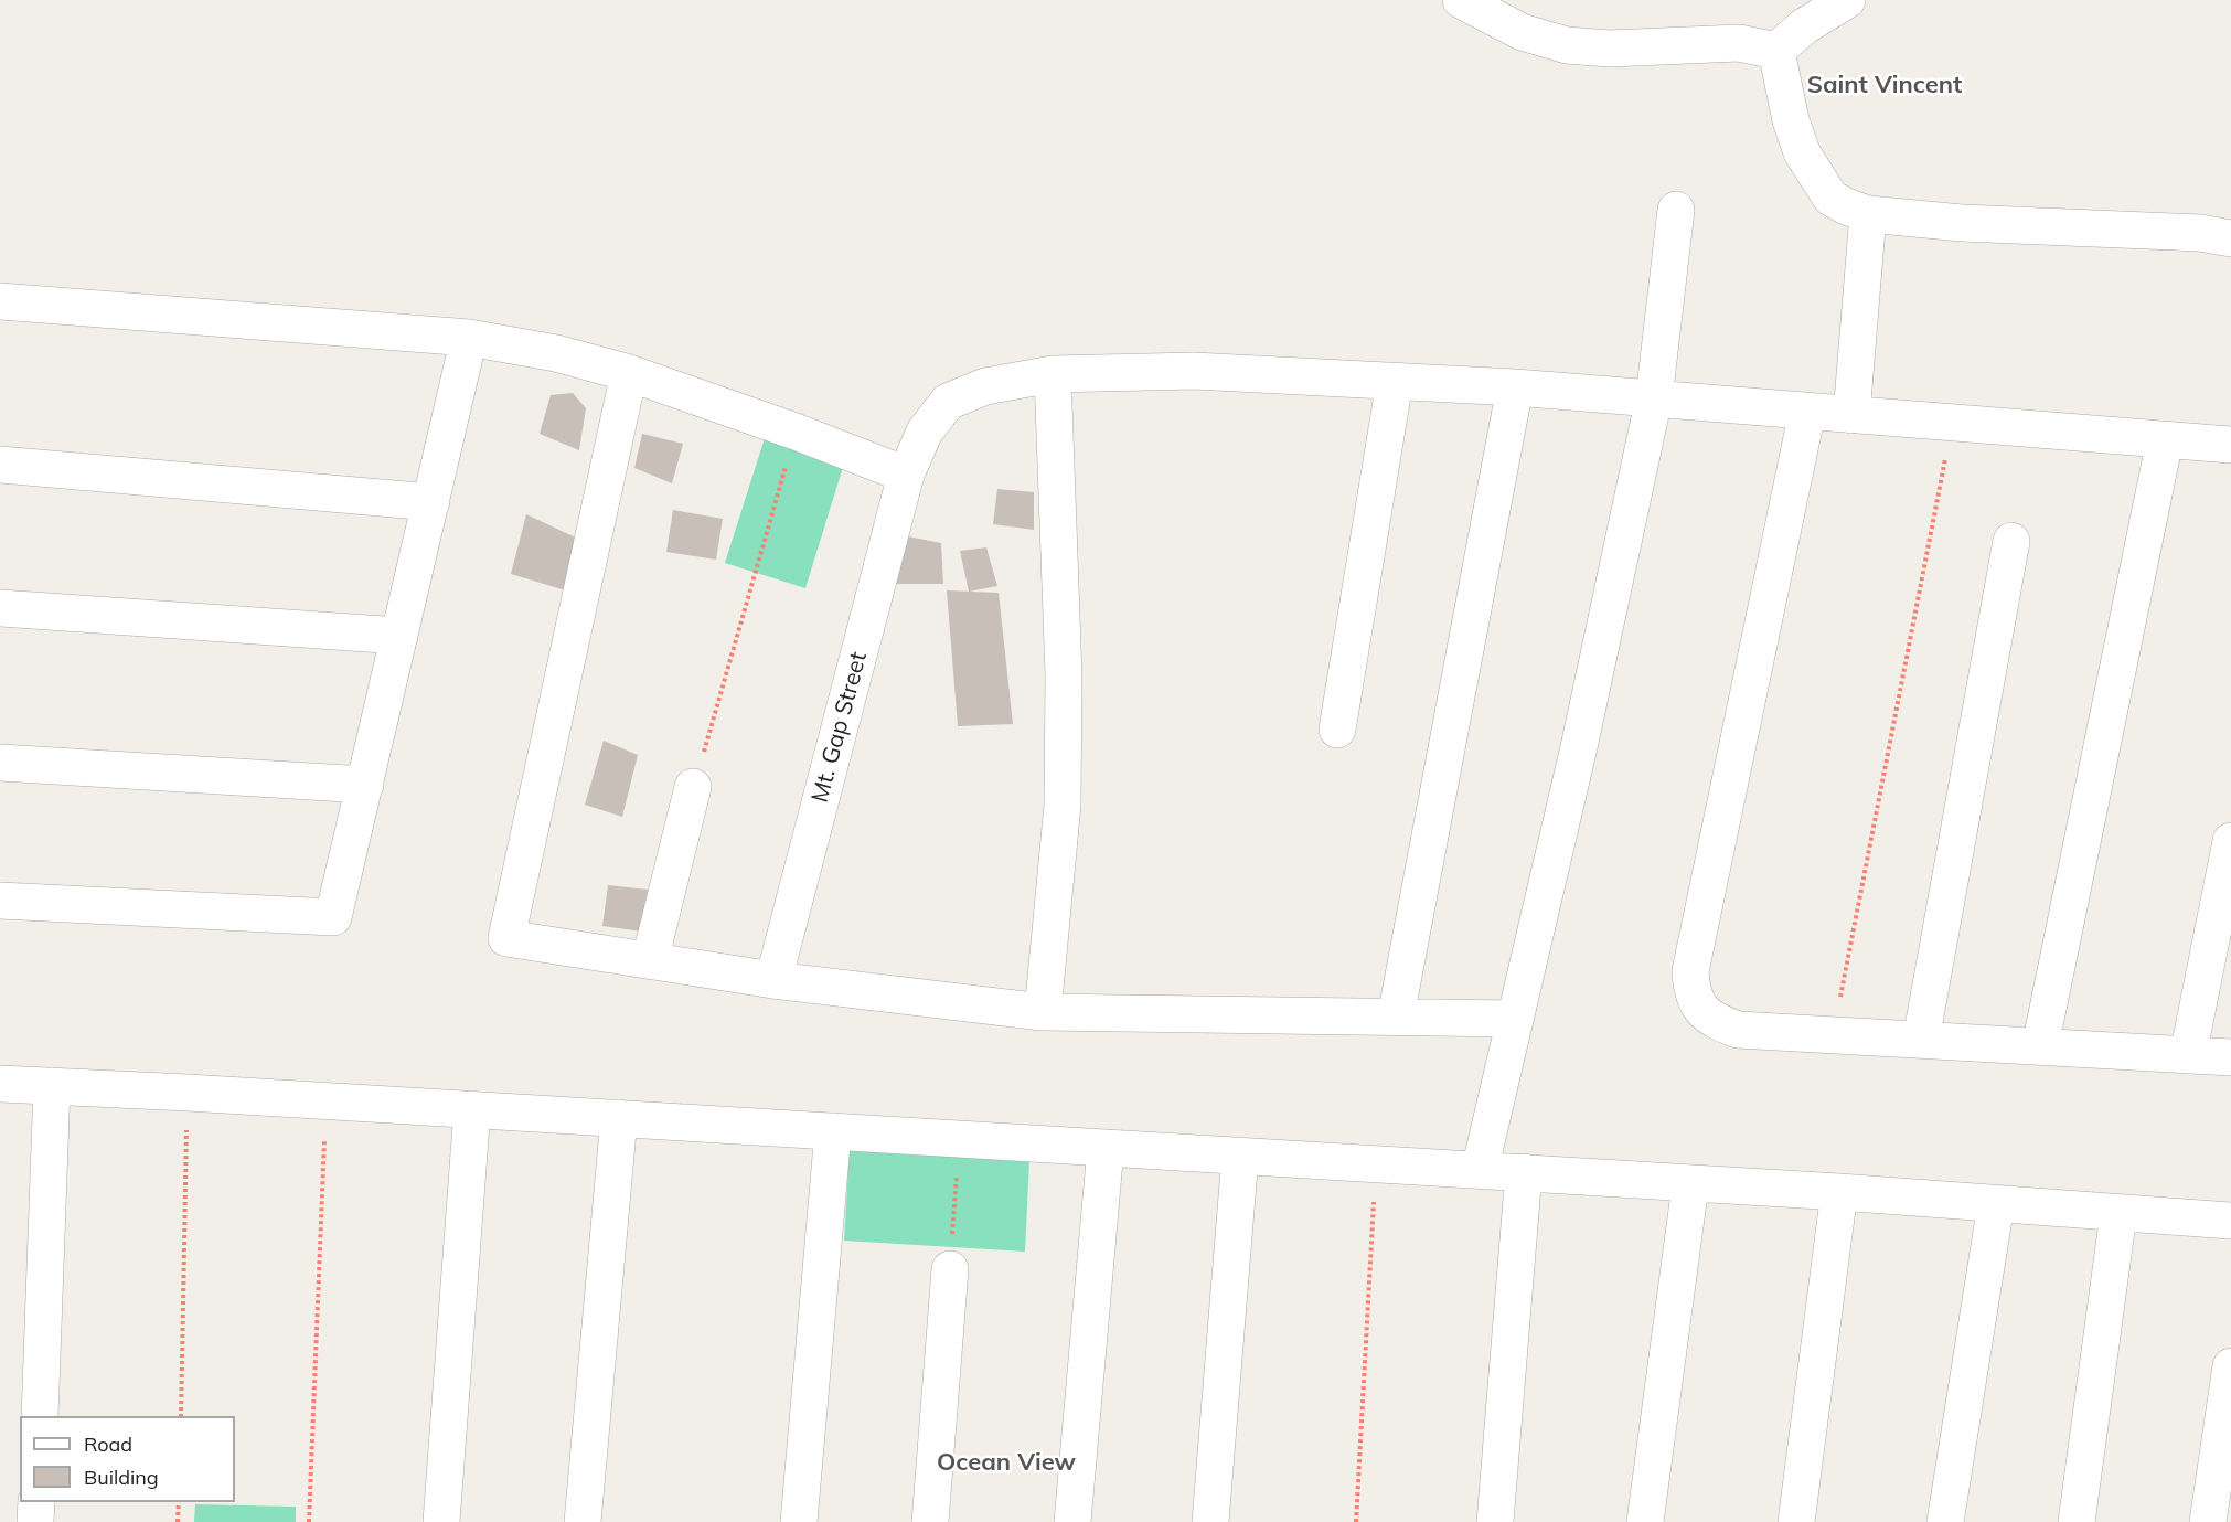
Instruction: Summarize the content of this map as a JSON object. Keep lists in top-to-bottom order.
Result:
{
  "streets": {
    "street": ["Mt. Gap Street"]
  },
  "districts": ["Saint Vincent", "Ocean View"],
  "legend": ["Road", "Building"]
}
